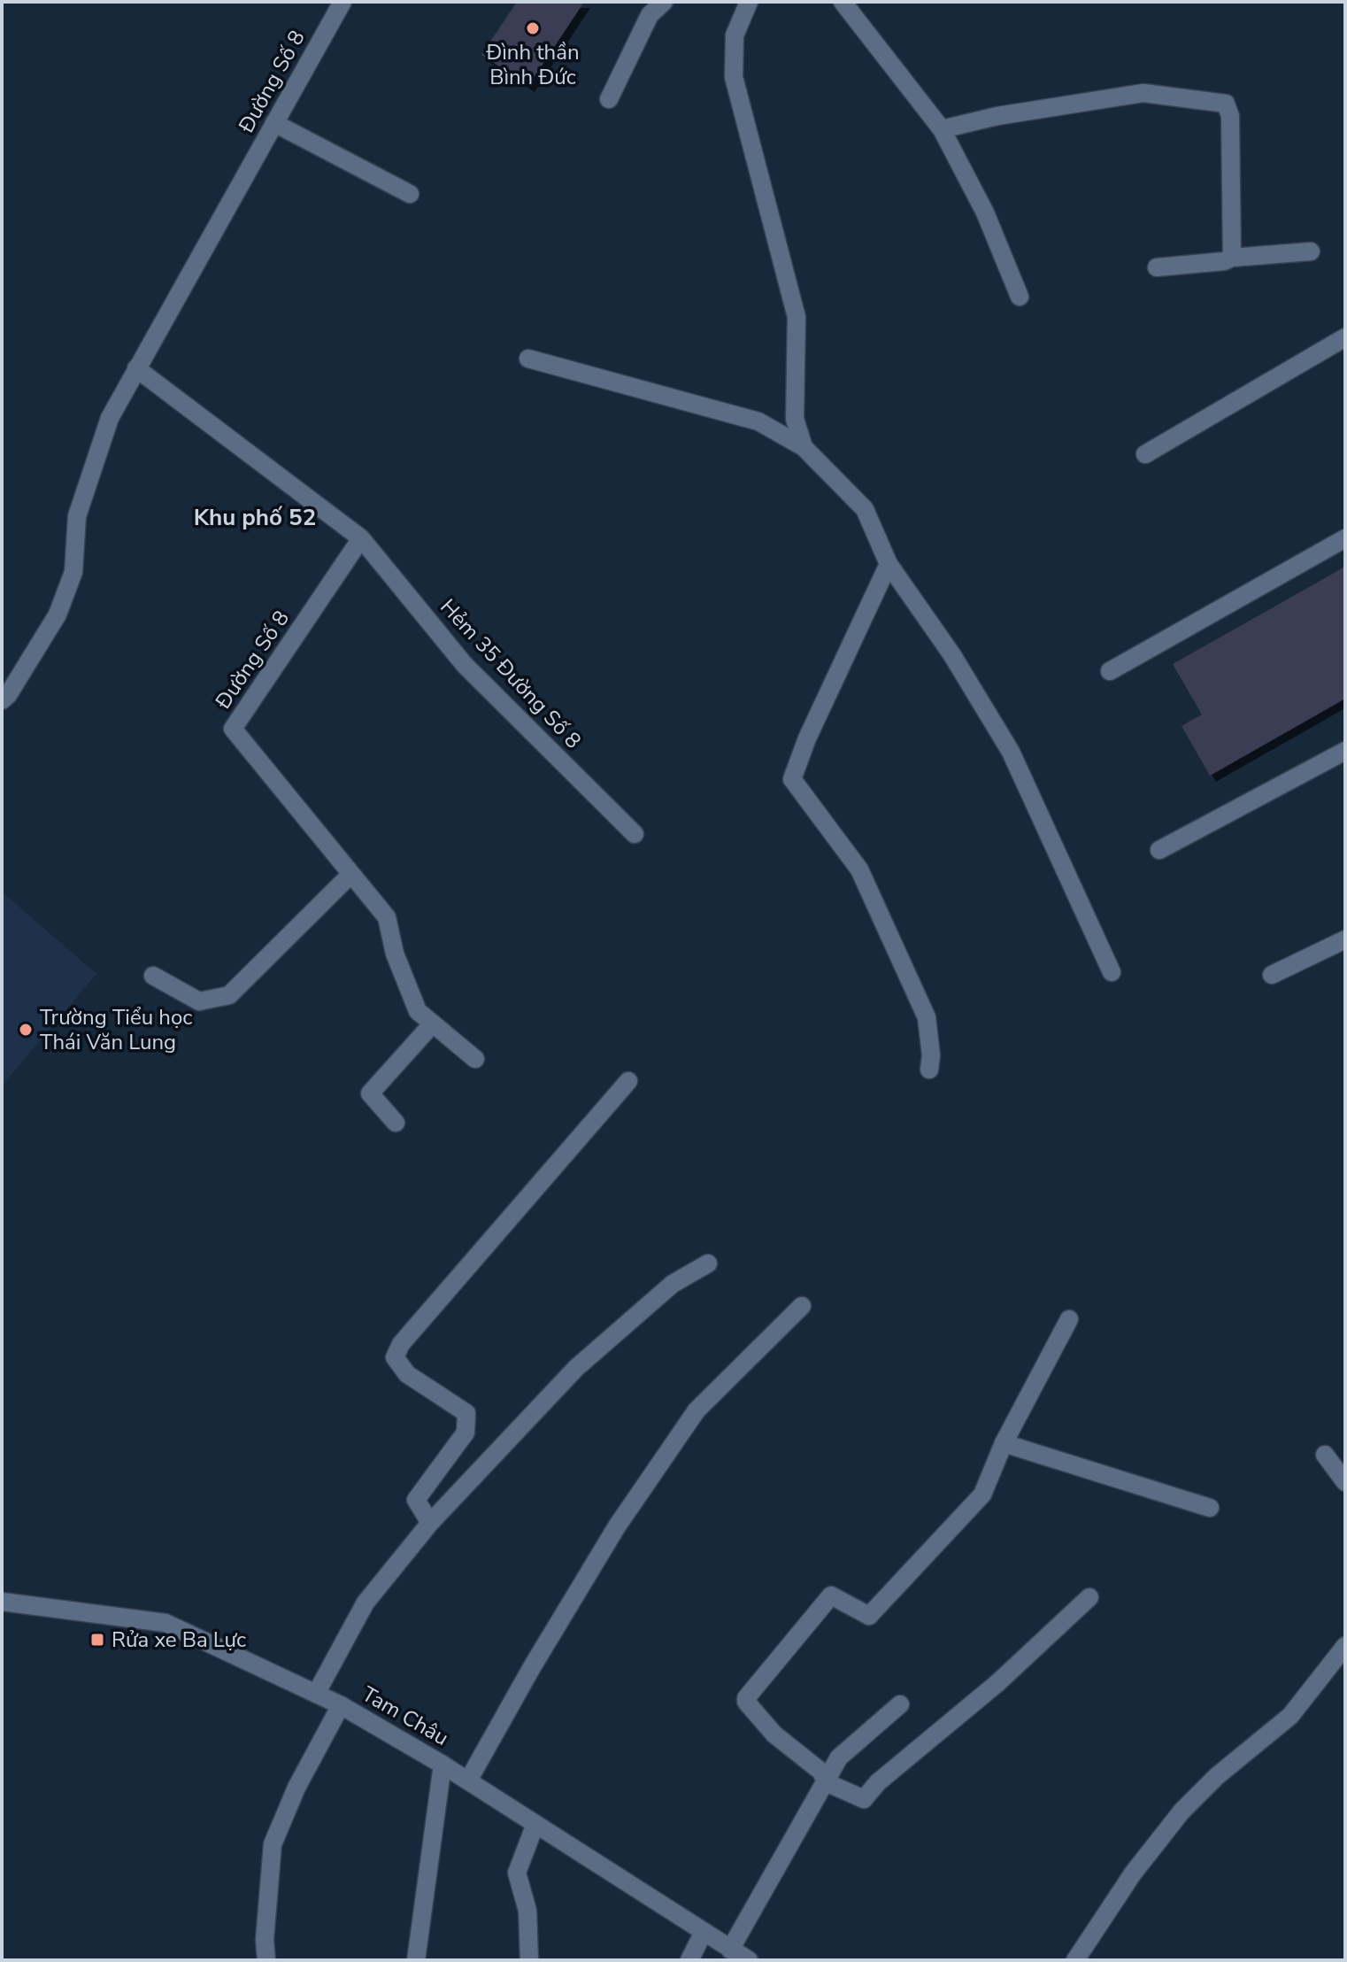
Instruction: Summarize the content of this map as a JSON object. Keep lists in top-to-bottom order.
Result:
{
  "streets": {
    "street": ["Đường Số 8", "Hẻm 35 Đường Số 8", "Tam Châu"]
  },
  "crossings": [
    ["Đường Số 8", "Hẻm 35 Đường Số 8"]
  ],
  "districts": ["Khu phố 52"],
  "places": {
    "other": ["Đình thần Bình Đức", "Trường Tiểu học Thái Văn Lung"],
    "transit": ["Rửa xe Ba Lực"]
  }
}
